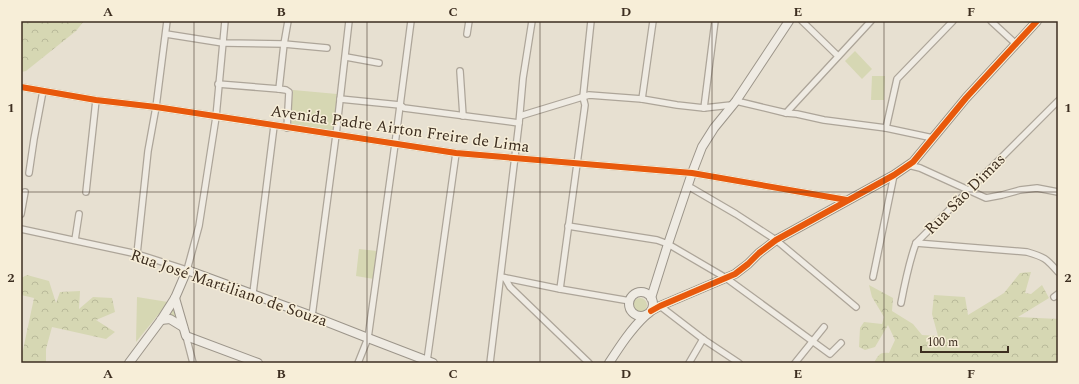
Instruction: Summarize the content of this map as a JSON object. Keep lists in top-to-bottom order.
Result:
{
  "streets": {
    "street": ["Avenida Padre Airton Freire de Lima", "Rua São Dimas", "Rua José Martiliano de Souza"]
  },
  "scale_bar": "100 m",
  "grid": {
    "columns": [
      "A",
      "B",
      "C",
      "D",
      "E",
      "F"
    ],
    "rows": ["1", "2"]
  }
}
